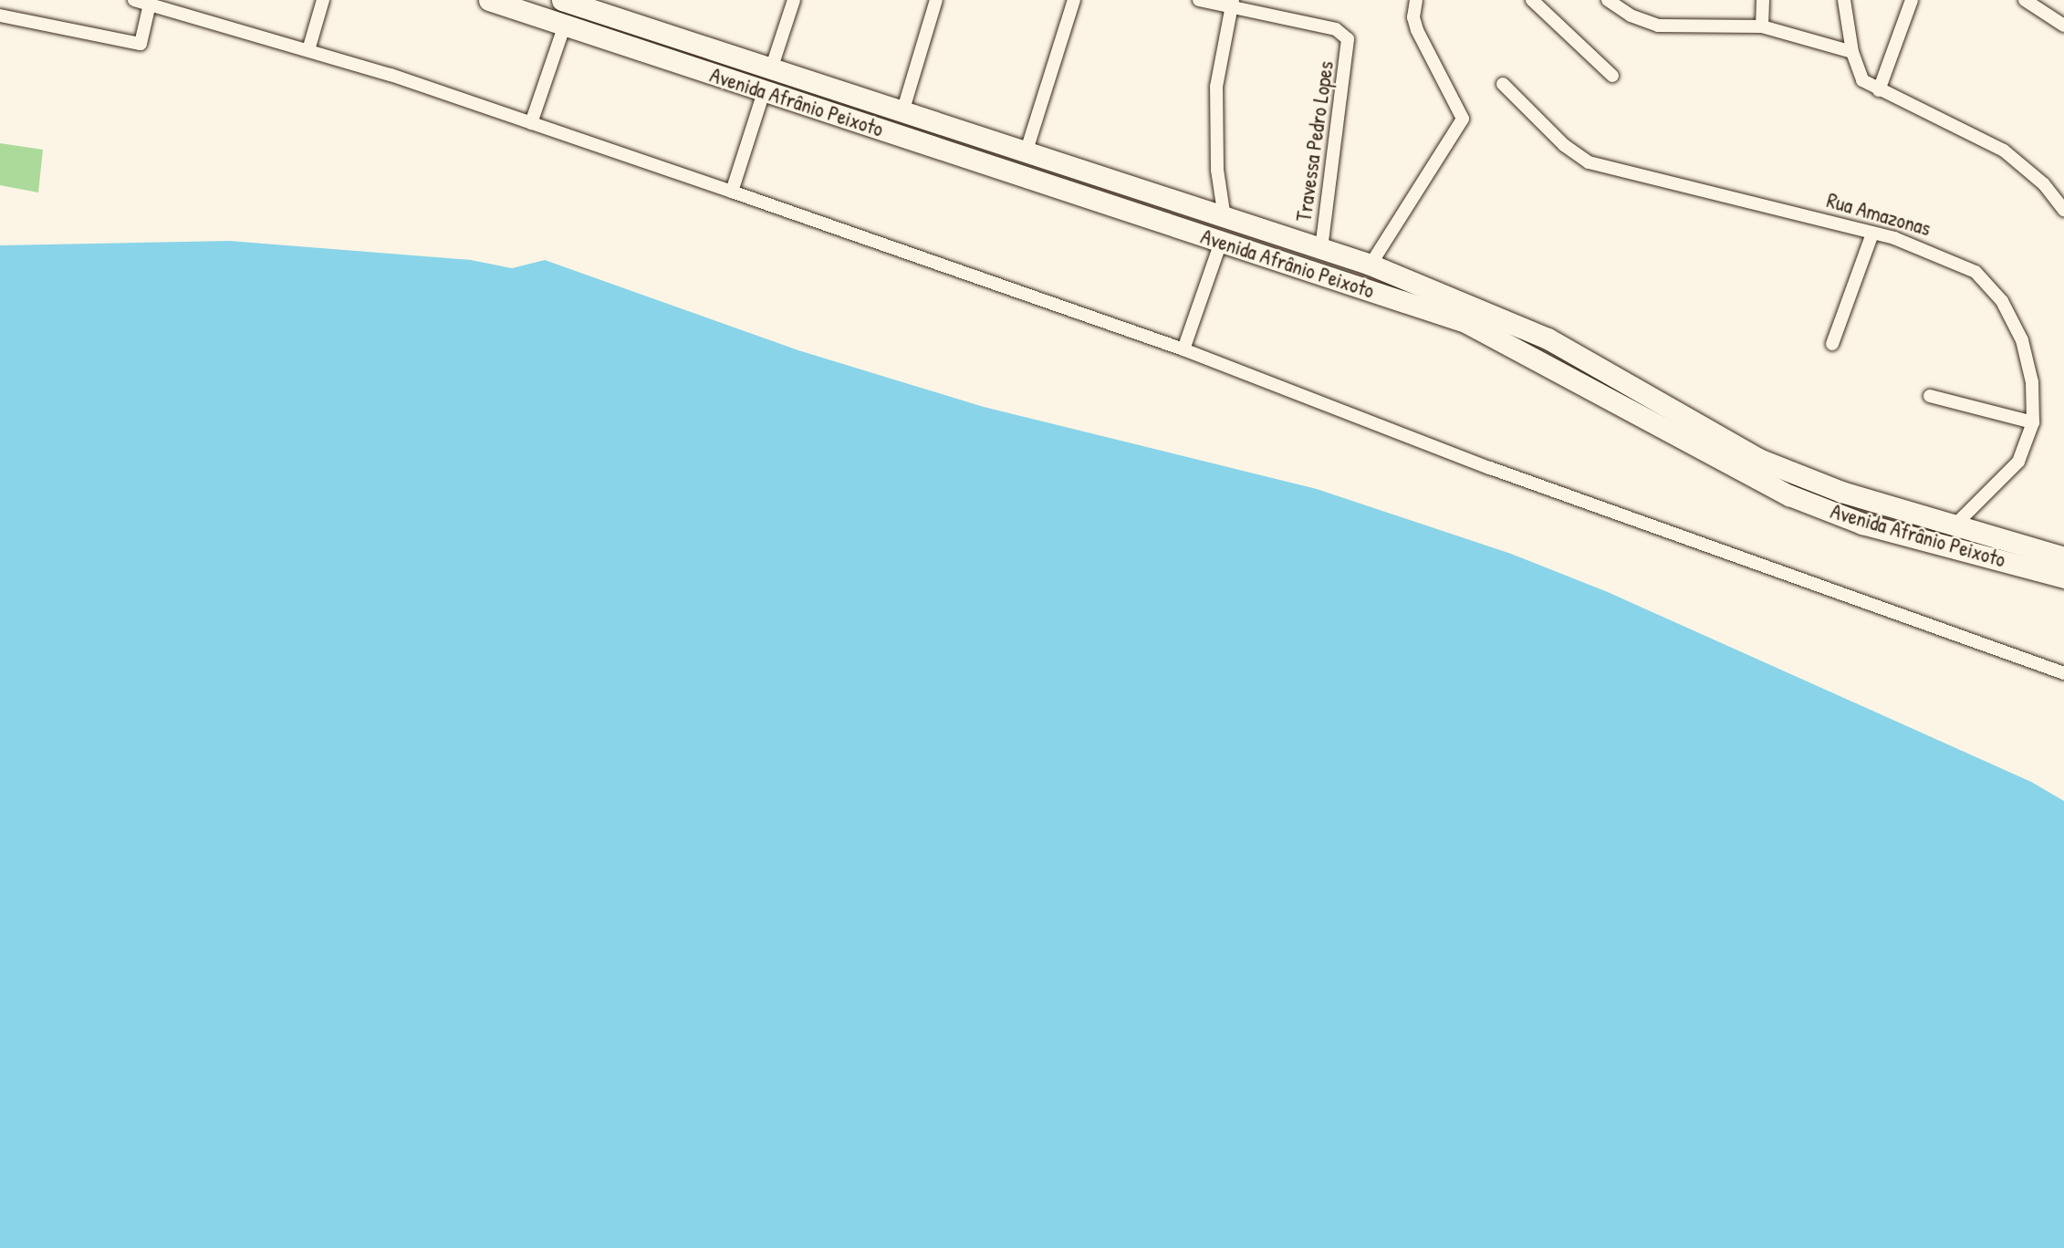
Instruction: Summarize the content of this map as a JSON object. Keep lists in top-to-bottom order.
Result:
{
  "streets": {
    "main road": ["Avenida Afrânio Peixoto"],
    "street": ["Travessa Pedro Lopes", "Rua Amazonas"]
  },
  "crossings": [
    ["Avenida Afrânio Peixoto", "Travessa Pedro Lopes"],
    ["Avenida Afrânio Peixoto", "Rua Amazonas"]
  ]
}
